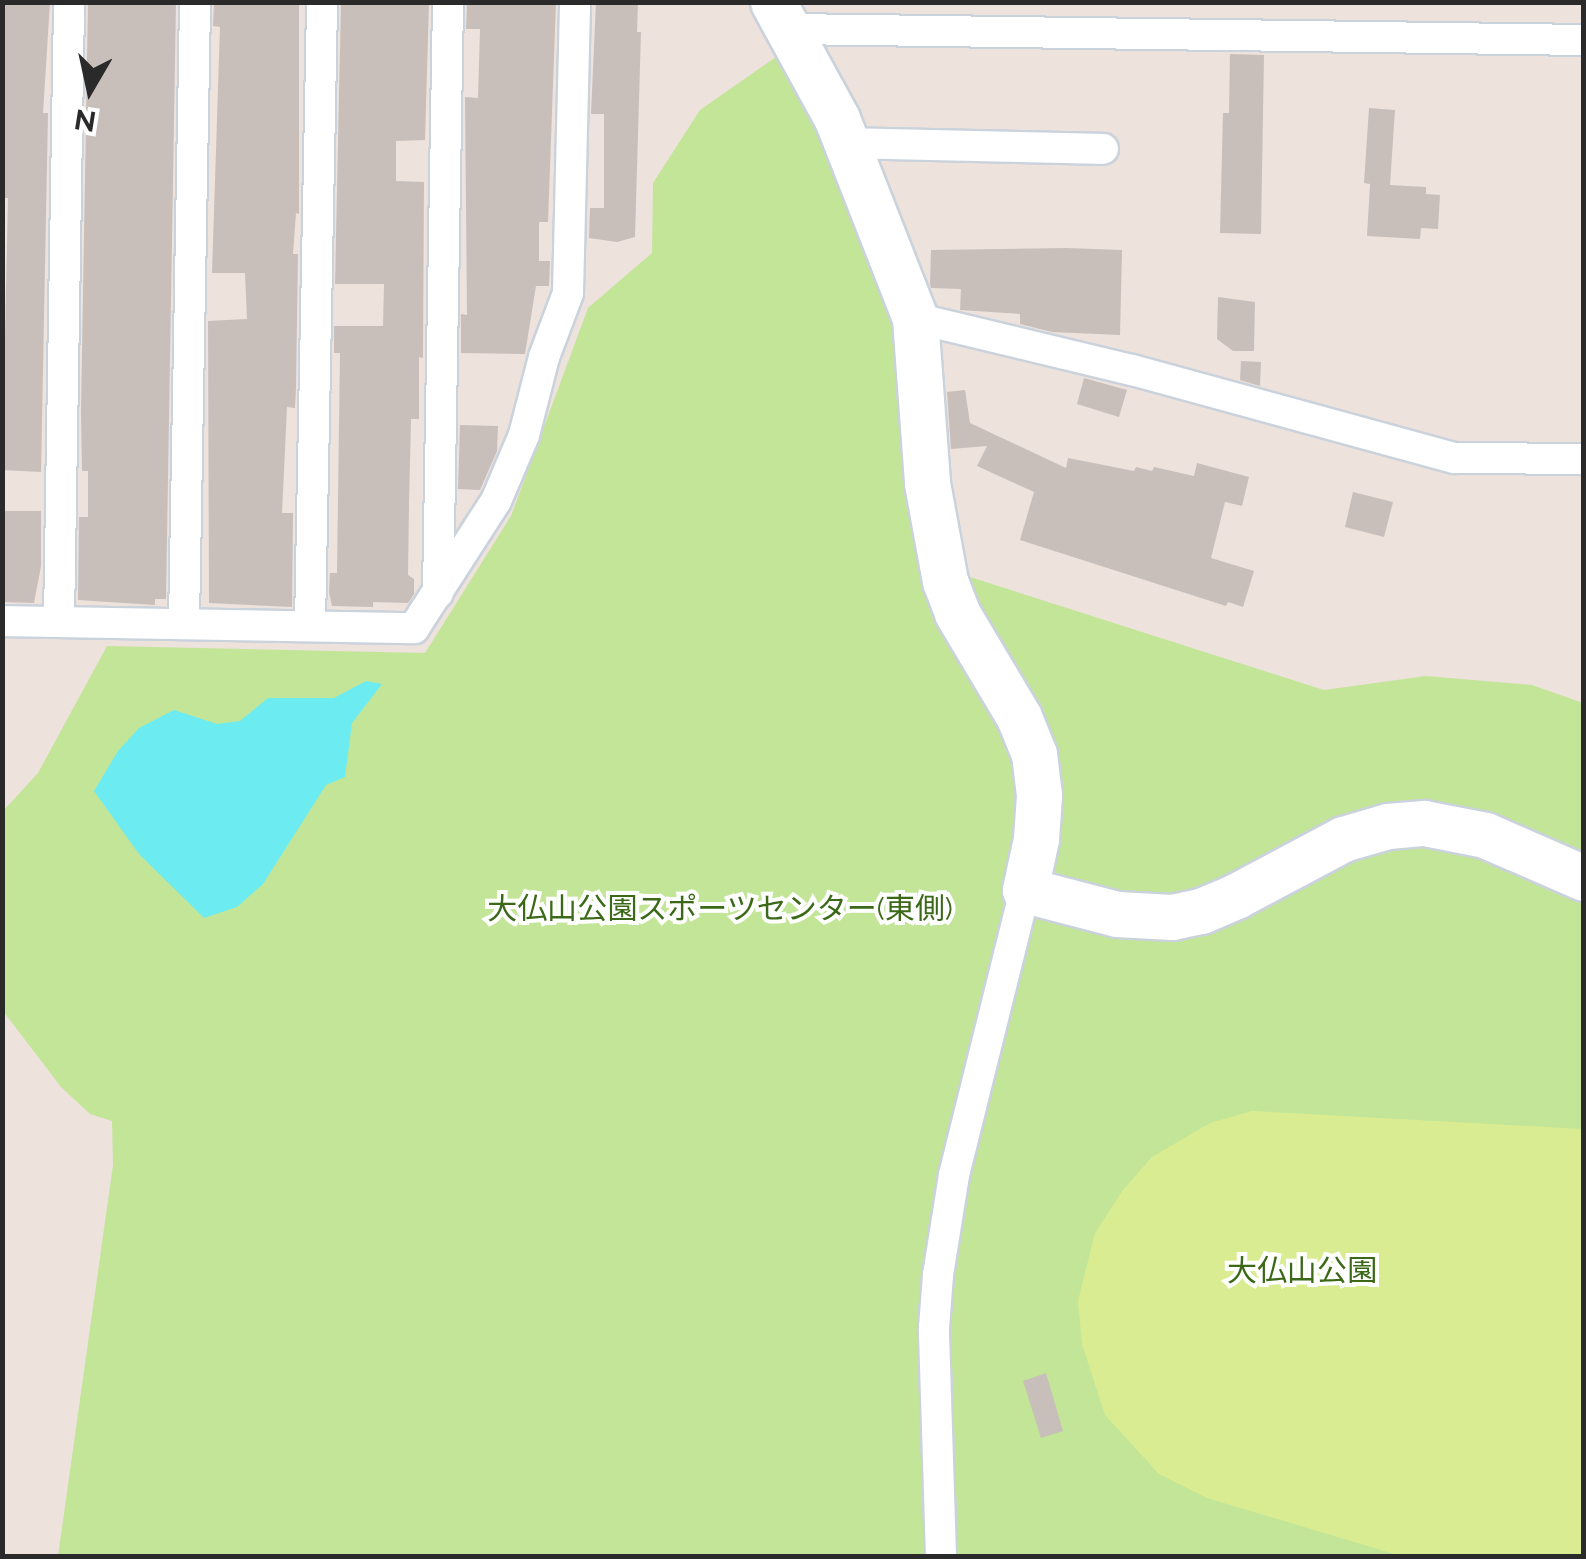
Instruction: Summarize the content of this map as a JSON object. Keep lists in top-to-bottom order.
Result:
{
  "parks": ["大仏山公園スポーツセンター(東側)", "大仏山公園"],
  "north": "bottom"
}
